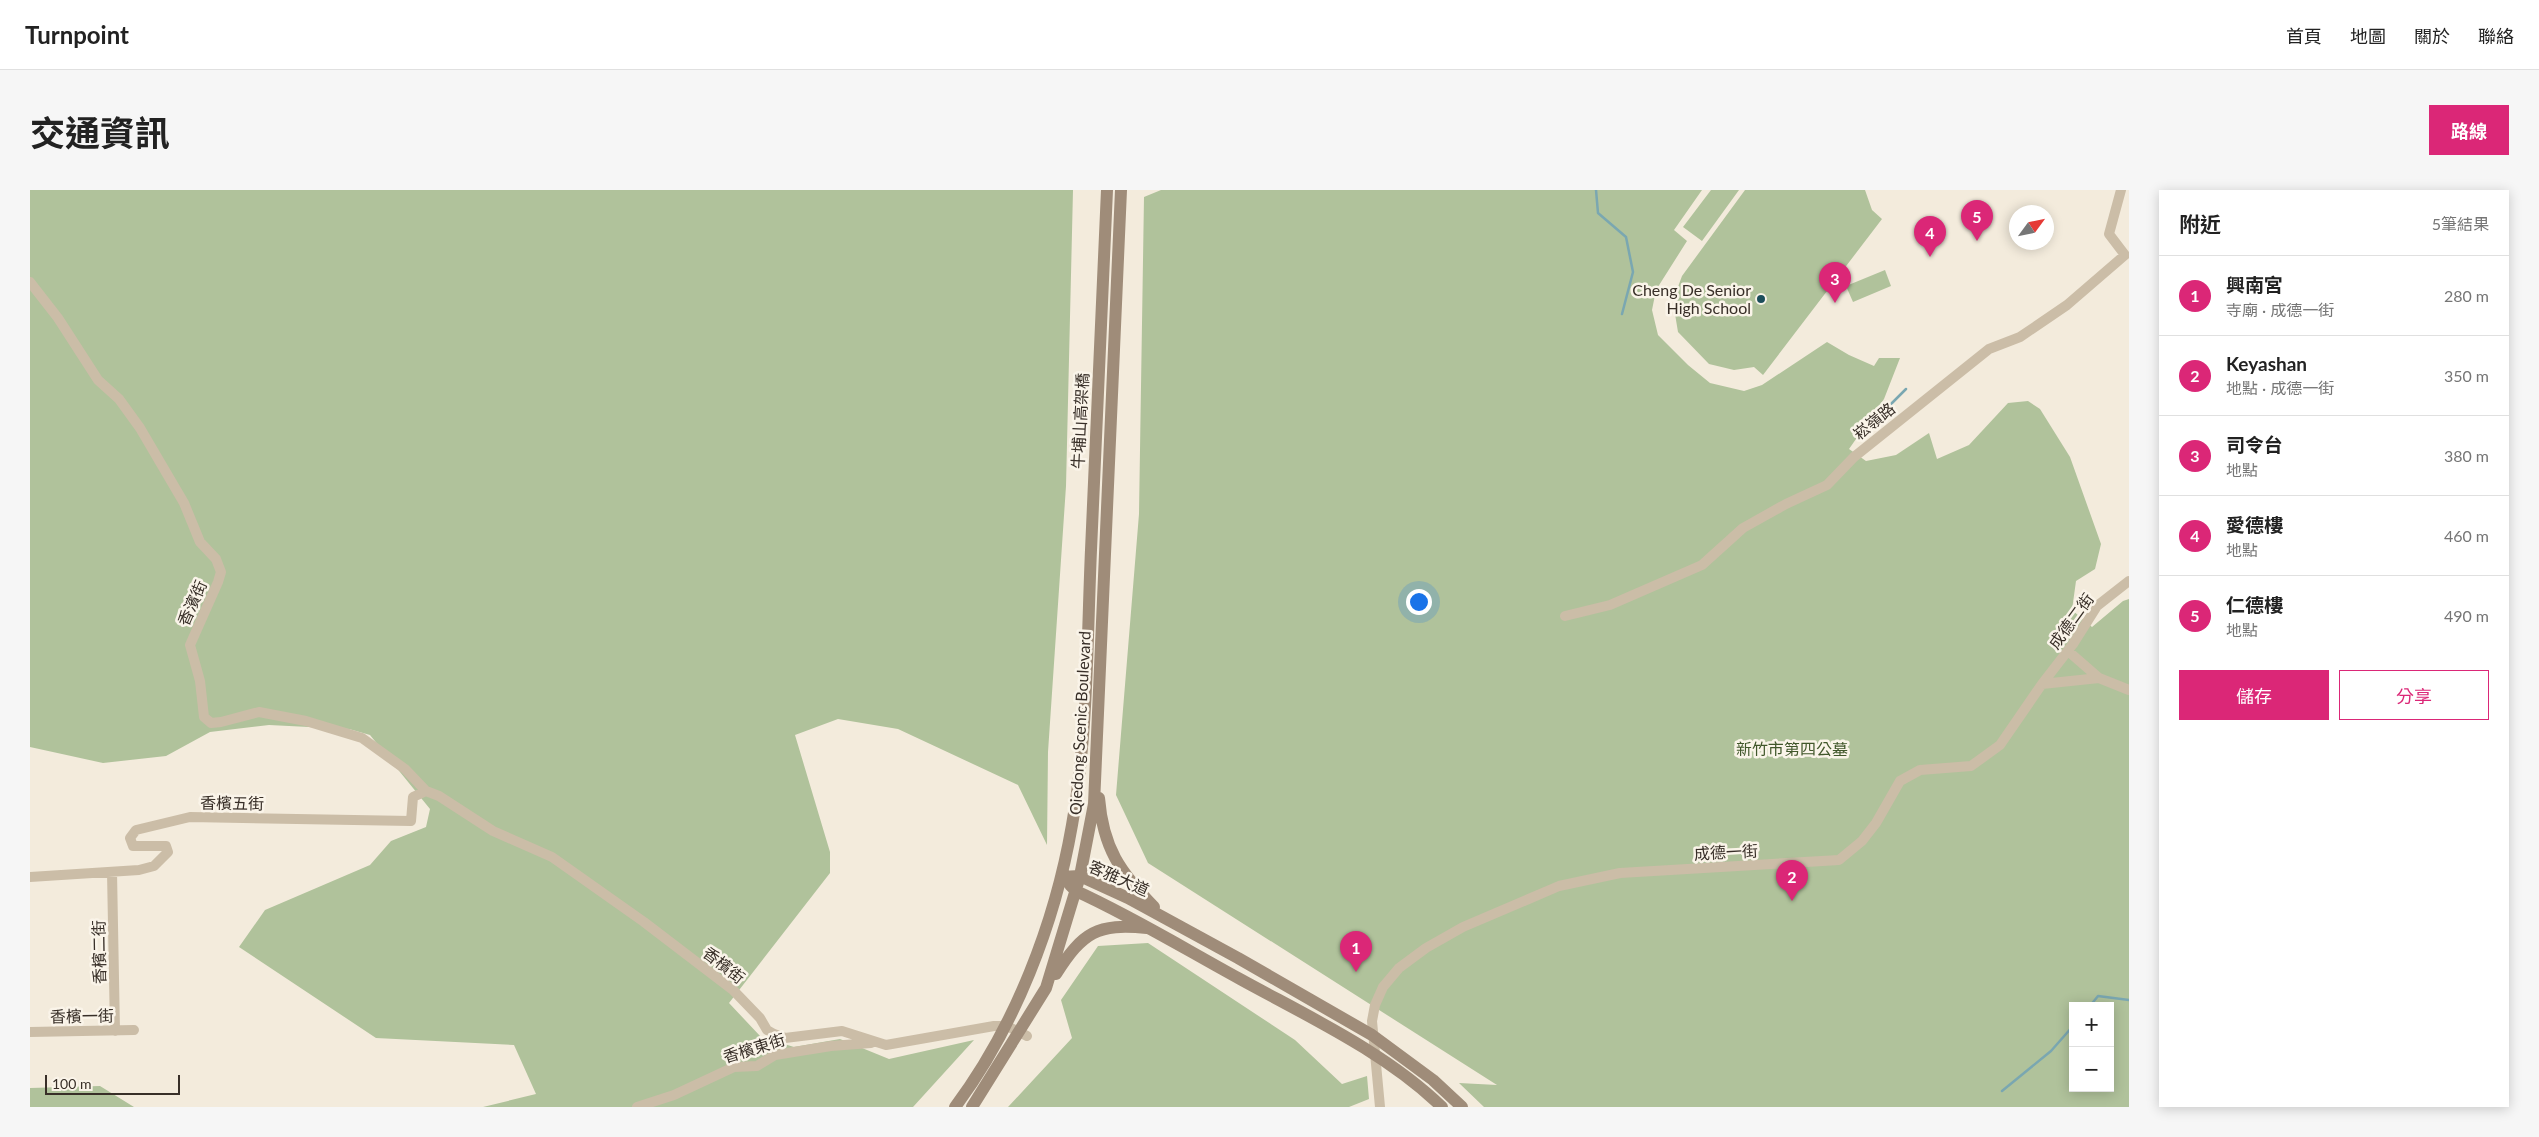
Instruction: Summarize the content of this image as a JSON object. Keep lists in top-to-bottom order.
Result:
{
  "streets": {
    "street": [
      "牛埔山高架橋",
      "崧嶺路",
      "香濱街",
      "成德二街",
      "Qiedong Scenic Boulevard",
      "香檳五街",
      "成德一街",
      "客雅大道",
      "香檳二街",
      "香檳街",
      "香檳一街",
      "香檳東街"
    ]
  },
  "crossings": [
    ["牛埔山高架橋", "Qiedong Scenic Boulevard"],
    ["香濱街", "香檳五街"],
    ["香濱街", "香檳街"],
    ["成德二街", "成德一街"],
    ["Qiedong Scenic Boulevard", "客雅大道"],
    ["Qiedong Scenic Boulevard", "香檳街"],
    ["香檳五街", "香檳二街"],
    ["香檳五街", "香檳街"],
    ["成德一街", "客雅大道"],
    ["香檳二街", "香檳一街"],
    ["香檳街", "香檳東街"]
  ],
  "parks": ["新竹市第四公墓"],
  "places": ["Cheng De Senior High School"],
  "scale_bar": "100 m",
  "north": "top right",
  "page": {
    "header": "Turnpoint",
    "nav": [
      "首頁",
      "地圖",
      "關於",
      "聯絡"
    ],
    "title": "交通資訊",
    "buttons": [
      "路線",
      ["儲存", "分享"]
    ],
    "heading": ["附近", "5筆結果"],
    "pins": [
      "5",
      "4",
      "3",
      "2",
      "1"
    ],
    "list": [
      {
        "mark": "1",
        "name": "興南宮",
        "note": "寺廟 · 成德一街",
        "value": "280 m"
      },
      {
        "mark": "2",
        "name": "Keyashan",
        "note": "地點 · 成德一街",
        "value": "350 m"
      },
      {
        "mark": "3",
        "name": "司令台",
        "note": "地點",
        "value": "380 m"
      },
      {
        "mark": "4",
        "name": "愛德樓",
        "note": "地點",
        "value": "460 m"
      },
      {
        "mark": "5",
        "name": "仁德樓",
        "note": "地點",
        "value": "490 m"
      }
    ],
    "map_buttons": ["+", "−"],
    "scale": "100 m"
  }
}
